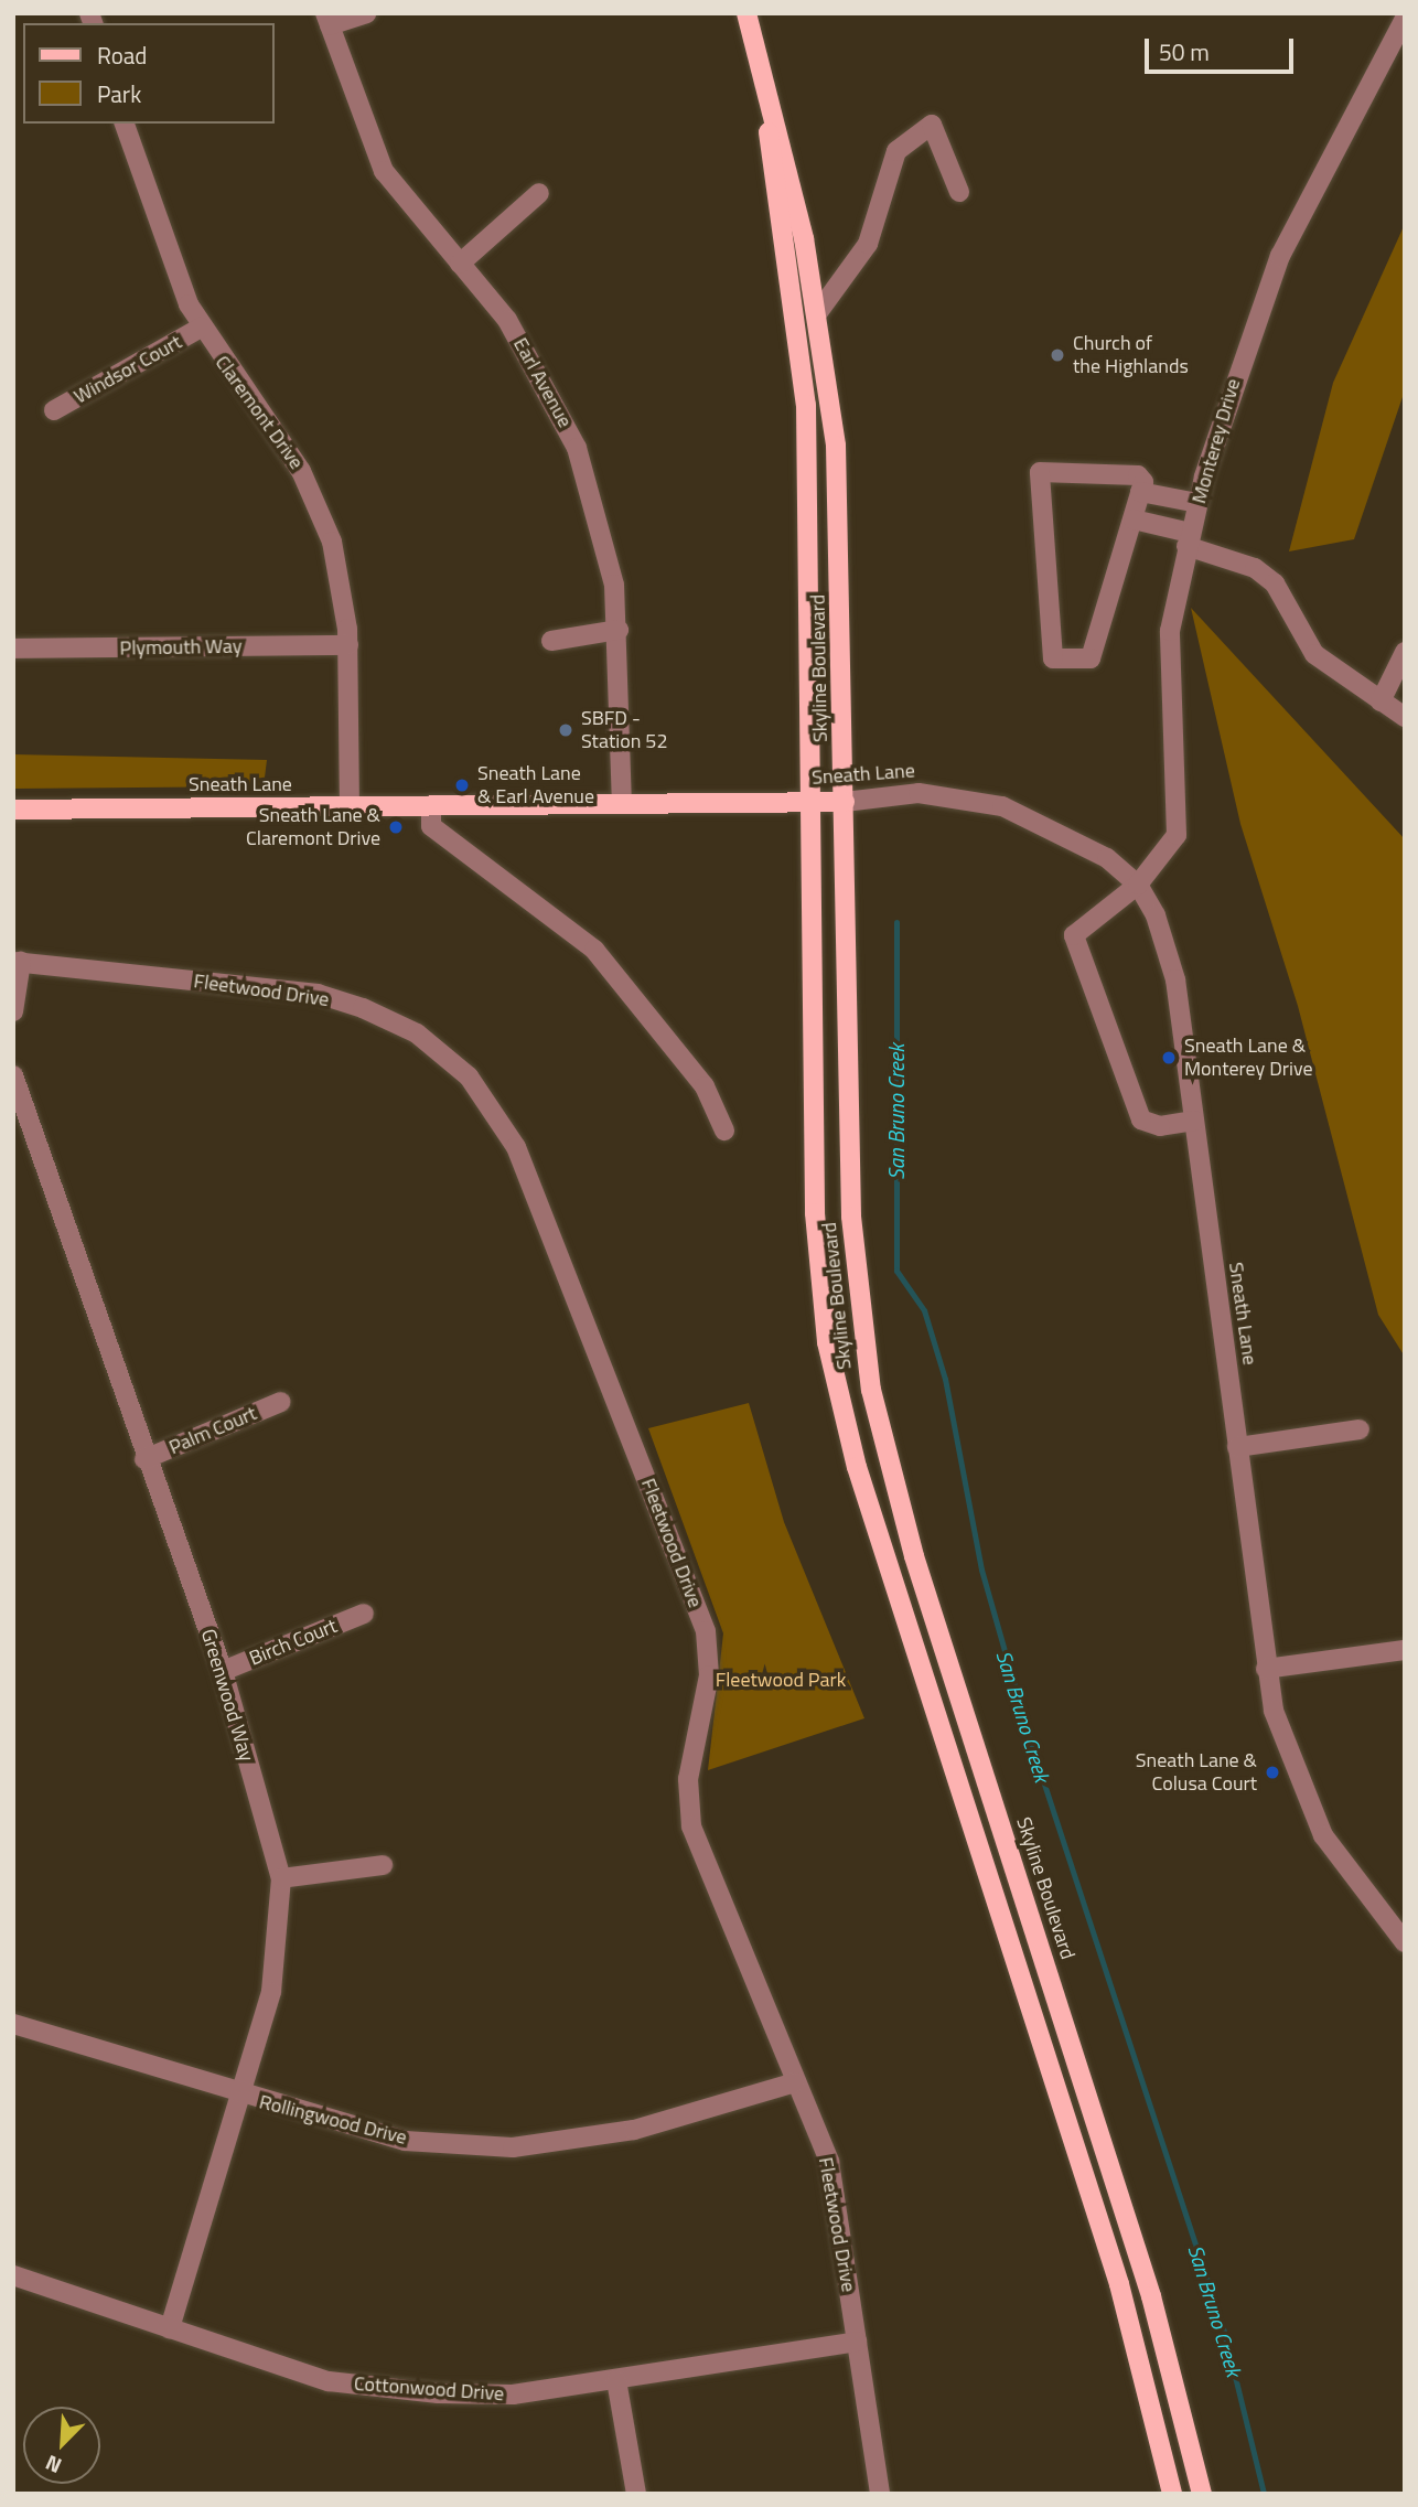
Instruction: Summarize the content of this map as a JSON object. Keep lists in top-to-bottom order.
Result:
{
  "streets": {
    "main road": ["Skyline Boulevard", "Sneath Lane"],
    "street": [
      "Windsor Court",
      "Earl Avenue",
      "Claremont Drive",
      "Monterey Drive",
      "Plymouth Way",
      "Fleetwood Drive",
      "Palm Court",
      "Birch Court",
      "Greenwood Way",
      "Rollingwood Drive",
      "Cottonwood Drive"
    ]
  },
  "crossings": [
    ["Windsor Court", "Claremont Drive"],
    ["Earl Avenue", "Sneath Lane"],
    ["Claremont Drive", "Plymouth Way"],
    ["Claremont Drive", "Sneath Lane"],
    ["Monterey Drive", "Sneath Lane"],
    ["Skyline Boulevard", "Sneath Lane"],
    ["Fleetwood Drive", "Rollingwood Drive"],
    ["Fleetwood Drive", "Cottonwood Drive"],
    ["Palm Court", "Greenwood Way"],
    ["Birch Court", "Greenwood Way"],
    ["Greenwood Way", "Rollingwood Drive"],
    ["Greenwood Way", "Cottonwood Drive"]
  ],
  "water": ["San Bruno Creek"],
  "parks": ["Fleetwood Park"],
  "places": [
    "Church of the Highlands",
    "SBFD - Station 52",
    "Sneath Lane & Earl Avenue",
    "Sneath Lane & Claremont Drive",
    "Sneath Lane & Monterey Drive",
    "Sneath Lane & Colusa Court"
  ],
  "legend": ["Road", "Park"],
  "scale_bar": "50 m",
  "north": "bottom left"
}
